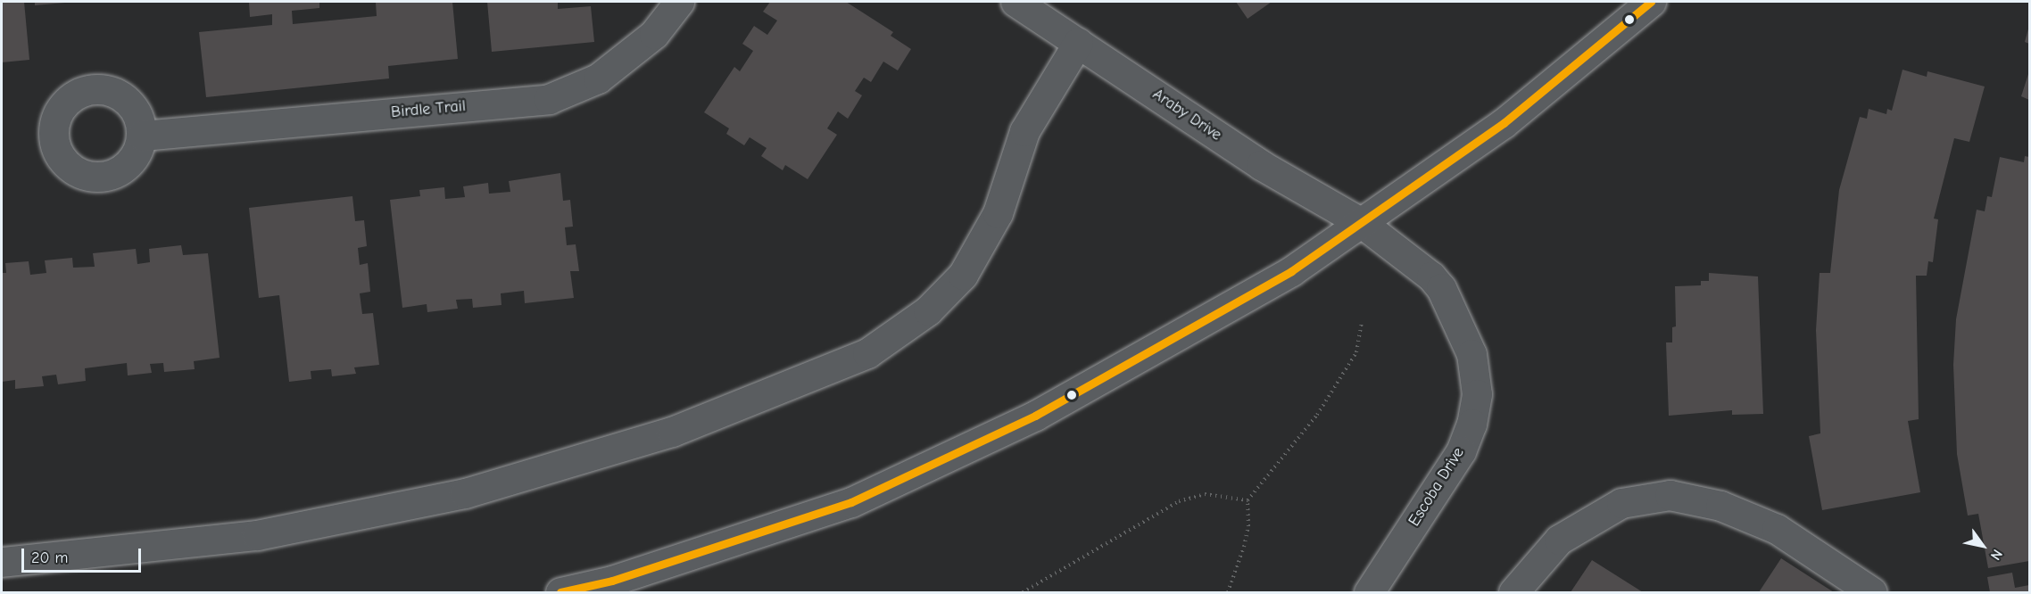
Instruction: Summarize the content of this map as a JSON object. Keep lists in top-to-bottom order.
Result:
{
  "streets": {
    "street": ["Birdle Trail", "Araby Drive", "Escoba Drive"]
  },
  "crossings": [
    ["Araby Drive", "Escoba Drive"]
  ],
  "scale_bar": "20 m",
  "north": "bottom right"
}
